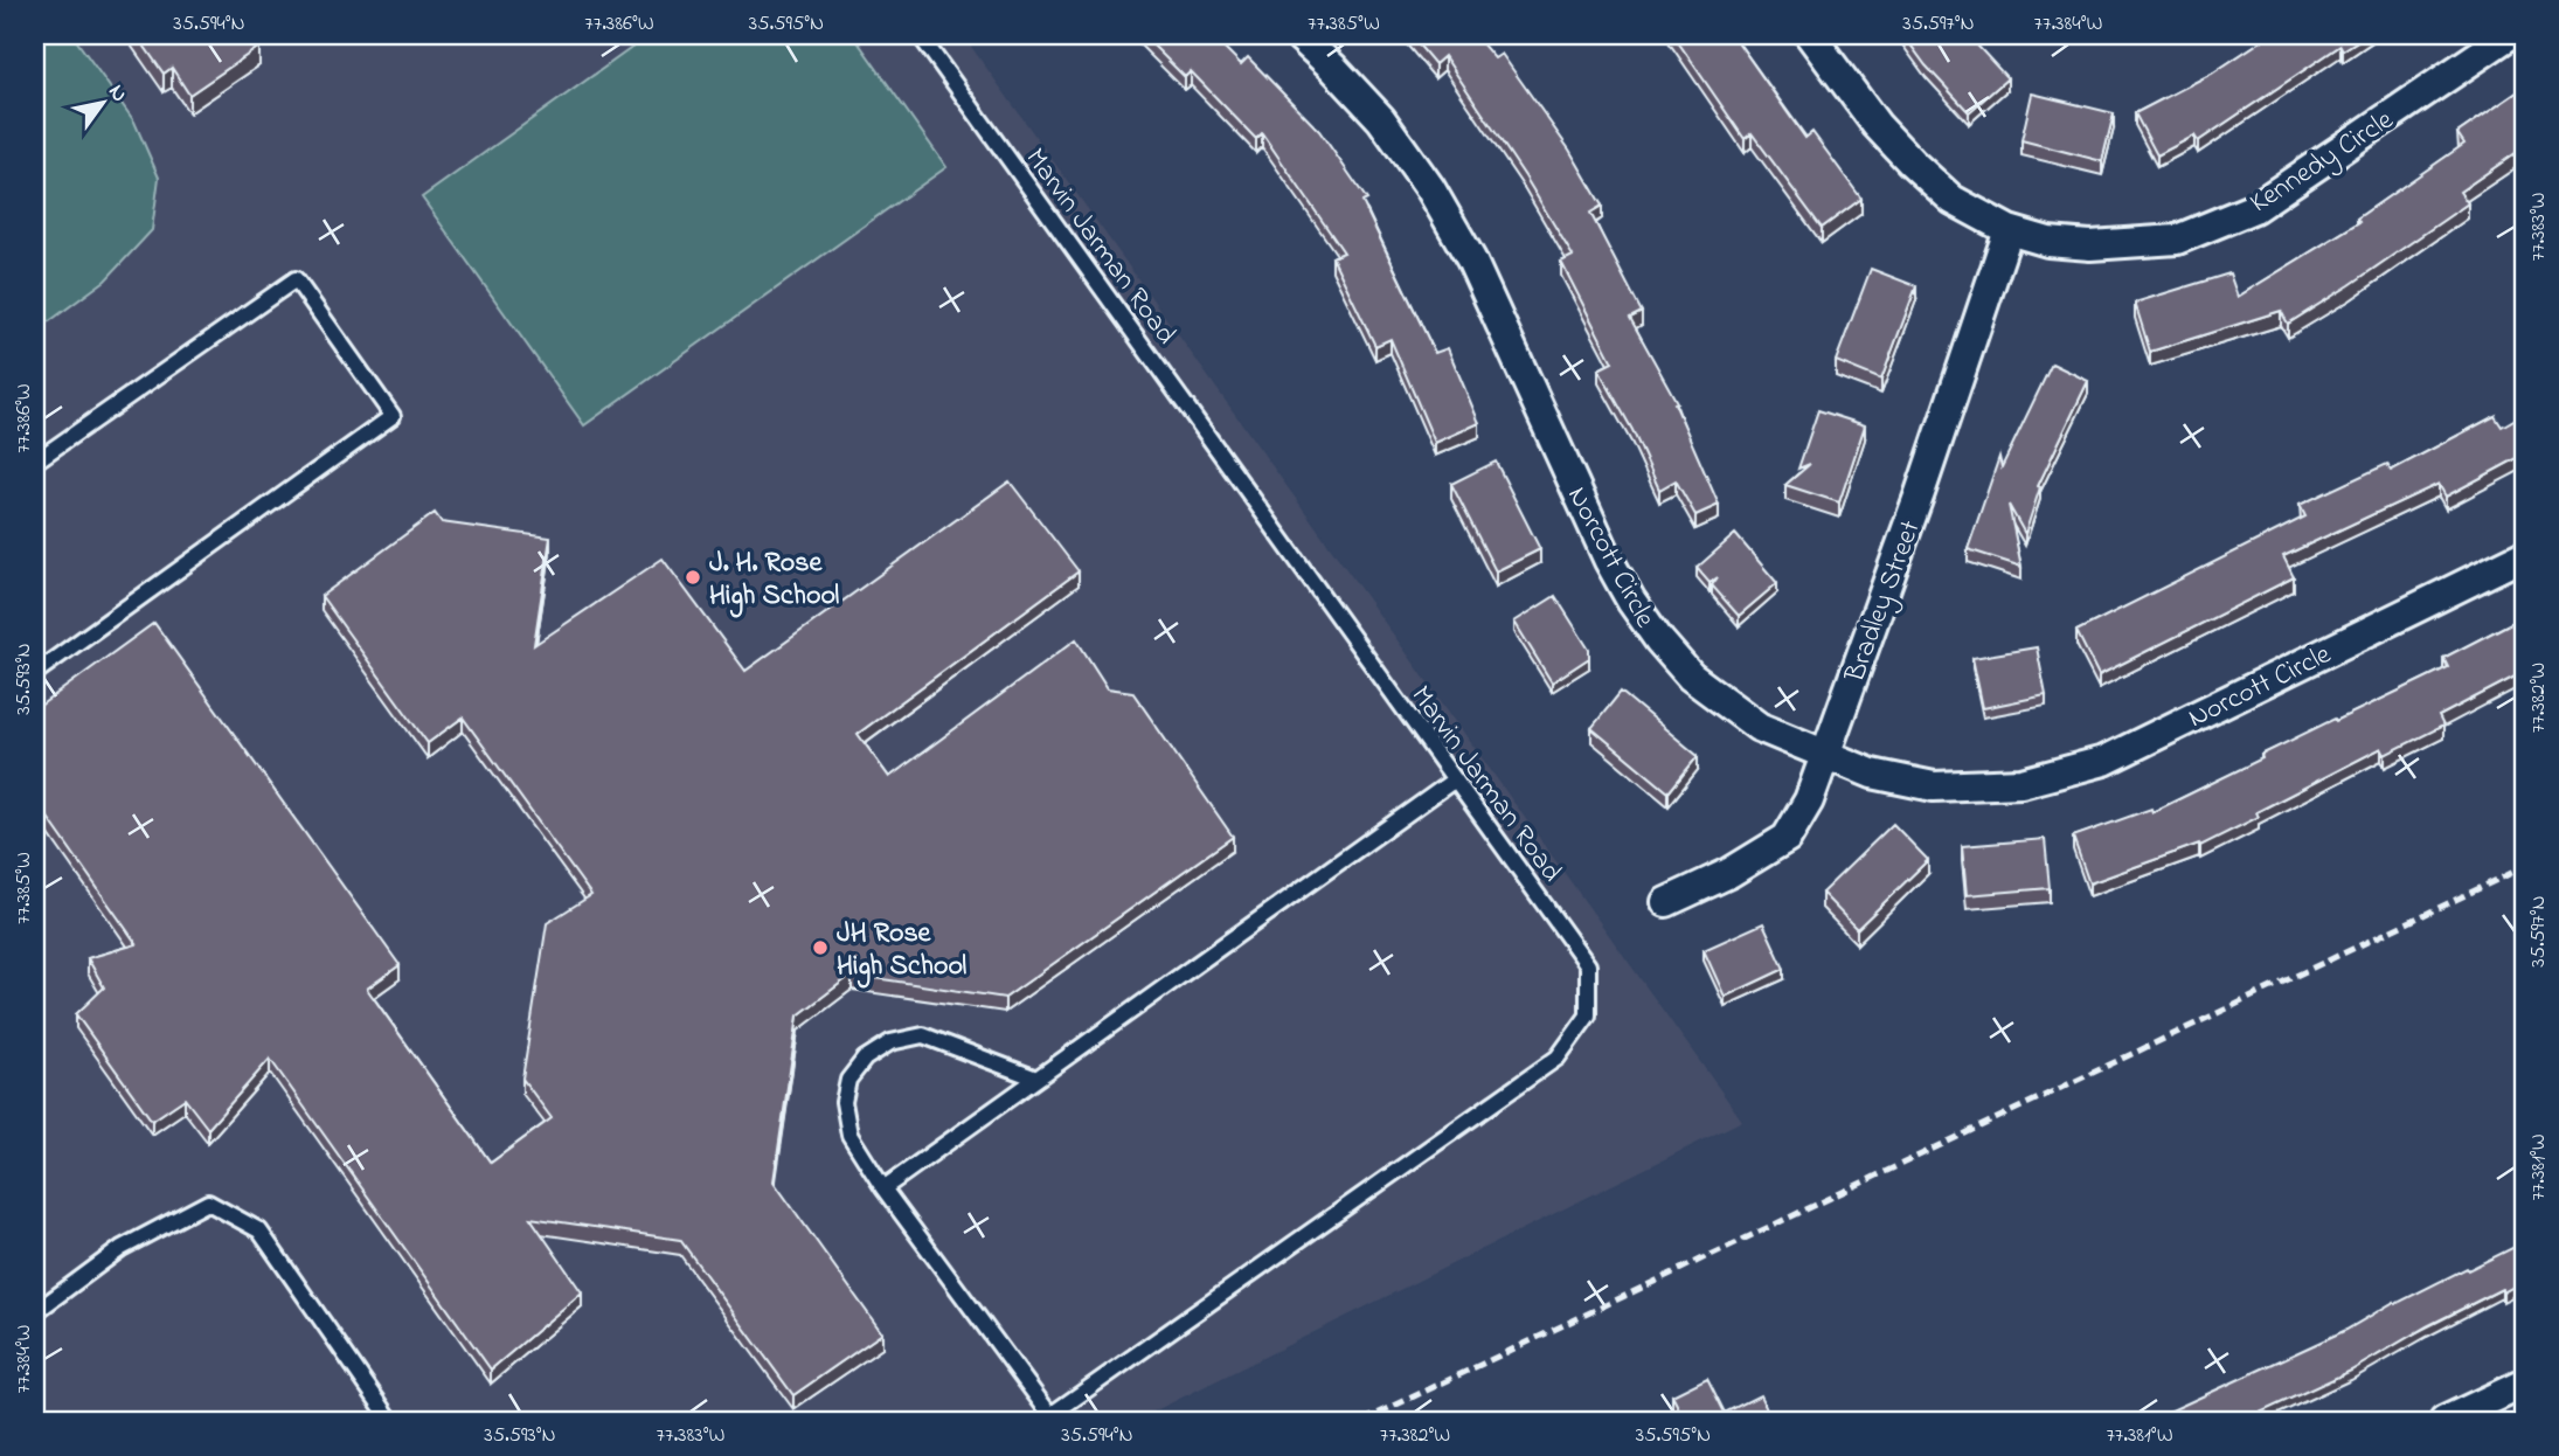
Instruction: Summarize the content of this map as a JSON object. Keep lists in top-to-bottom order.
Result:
{
  "streets": {
    "street": ["Kennedy Circle", "Norcott Circle", "Bradley Street"],
    "lane": ["Marvin Jarman Road"]
  },
  "crossings": [
    ["Kennedy Circle", "Bradley Street"],
    ["Norcott Circle", "Bradley Street"]
  ],
  "places": ["J. H. Rose High School", "JH Rose High School"],
  "north": "top right",
  "coordinates": [
    "35.594°N",
    "77.386°W",
    "35.595°N",
    "77.385°W",
    "35.597°N",
    "77.384°W",
    "77.383°W",
    "35.593°N",
    "77.382°W",
    "77.381°W"
  ]
}
